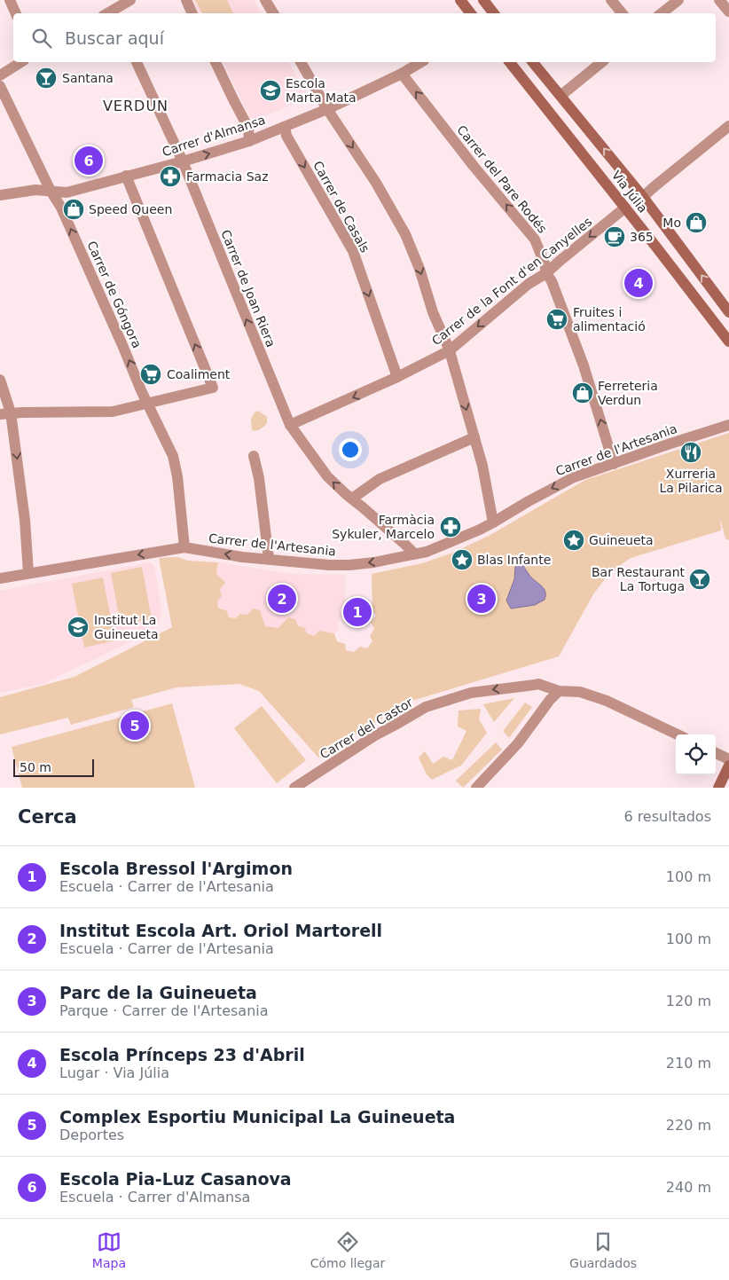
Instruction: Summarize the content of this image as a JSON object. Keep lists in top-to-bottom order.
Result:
{
  "streets": {
    "street": [
      "Carrer d'Almansa",
      "Carrer del Pare Rodés",
      "Via Júlia",
      "Carrer de Casals",
      "Carrer de la Font d'en Canyelles",
      "Carrer de Joan Riera",
      "Carrer de Góngora",
      "Carrer de l'Artesania",
      "Carrer del Castor"
    ]
  },
  "crossings": [
    ["Carrer d'Almansa", "Carrer del Pare Rodés"],
    ["Carrer d'Almansa", "Carrer de Casals"],
    ["Carrer d'Almansa", "Carrer de Joan Riera"],
    ["Carrer d'Almansa", "Carrer de Góngora"],
    ["Carrer del Pare Rodés", "Carrer de la Font d'en Canyelles"],
    ["Carrer del Pare Rodés", "Carrer de l'Artesania"],
    ["Via Júlia", "Carrer de la Font d'en Canyelles"],
    ["Carrer de Casals", "Carrer de la Font d'en Canyelles"],
    ["Carrer de la Font d'en Canyelles", "Carrer de Joan Riera"],
    ["Carrer de Joan Riera", "Carrer de l'Artesania"],
    ["Carrer de Góngora", "Carrer de l'Artesania"]
  ],
  "one_way": [
    "Carrer de la Font d'en Canyelles",
    "Carrer de Joan Riera",
    "Carrer de Góngora",
    "Carrer de l'Artesania",
    "Carrer del Castor"
  ],
  "districts": ["VERDUN"],
  "places": {
    "bar": ["Santana", "Bar Restaurant La Tortuga"],
    "school or university": ["Escola Marta Mata", "Institut La Guineueta"],
    "pharmacy": ["Farmacia Saz", "Farmàcia Sykuler, Marcelo"],
    "shop": ["Speed Queen", "Mo", "Ferreteria Verdun"],
    "cafe": ["365"],
    "supermarket": ["Fruites i alimentació", "Coaliment"],
    "restaurant": ["Xurreria La Pilarica"],
    "place": ["Guineueta", "Blas Infante"]
  },
  "scale_bar": "50 m",
  "page": {
    "search": "Buscar aquí",
    "pins": [
      "6",
      "4",
      "2",
      "3",
      "1",
      "5"
    ],
    "scale": "50 m",
    "heading": ["Cerca", "6 resultados"],
    "list": [
      {
        "mark": "1",
        "name": "Escola Bressol l'Argimon",
        "note": "Escuela · Carrer de l'Artesania",
        "value": "100 m"
      },
      {
        "mark": "2",
        "name": "Institut Escola Art. Oriol Martorell",
        "note": "Escuela · Carrer de l'Artesania",
        "value": "100 m"
      },
      {
        "mark": "3",
        "name": "Parc de la Guineueta",
        "note": "Parque · Carrer de l'Artesania",
        "value": "120 m"
      },
      {
        "mark": "4",
        "name": "Escola Prínceps 23 d'Abril",
        "note": "Lugar · Via Júlia",
        "value": "210 m"
      },
      {
        "mark": "5",
        "name": "Complex Esportiu Municipal La Guineueta",
        "note": "Deportes",
        "value": "220 m"
      },
      {
        "mark": "6",
        "name": "Escola Pia-Luz Casanova",
        "note": "Escuela · Carrer d'Almansa",
        "value": "240 m"
      }
    ],
    "nav": ["Mapa", "Cómo llegar", "Guardados"]
  }
}
